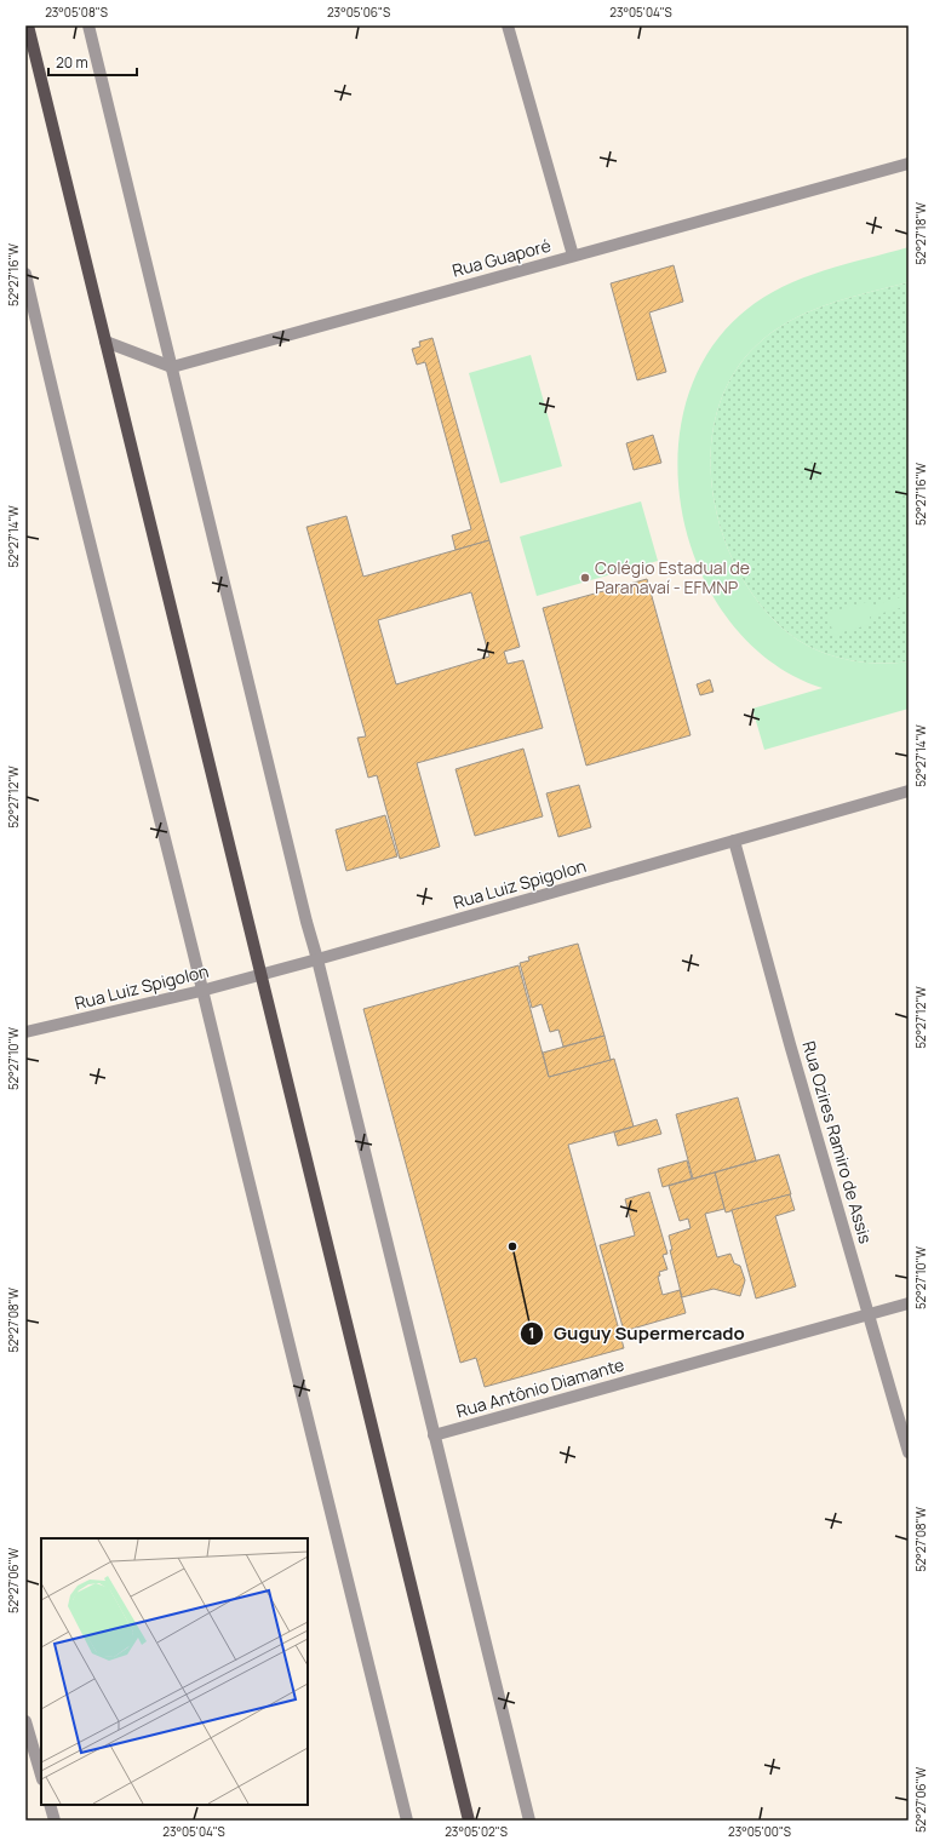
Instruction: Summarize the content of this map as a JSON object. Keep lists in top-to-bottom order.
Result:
{
  "streets": {
    "street": [
      "Rua Guaporé",
      "Rua Luiz Spigolon",
      "Rua Ozires Ramiro de Assis",
      "Rua Antônio Diamante"
    ]
  },
  "crossings": [
    ["Rua Luiz Spigolon", "Rua Ozires Ramiro de Assis"],
    ["Rua Ozires Ramiro de Assis", "Rua Antônio Diamante"]
  ],
  "places": ["Colégio Estadual de Paranavaí - EFMNP", "Guguy Supermercado"],
  "scale_bar": "20 m",
  "coordinates": [
    "23°05'08\"S",
    "23°05'06\"S",
    "23°05'04\"S",
    "52°27'18\"W",
    "52°27'16\"W",
    "52°27'14\"W",
    "52°27'12\"W",
    "52°27'10\"W",
    "52°27'08\"W",
    "52°27'06\"W",
    "23°05'02\"S",
    "23°05'00\"S"
  ]
}
